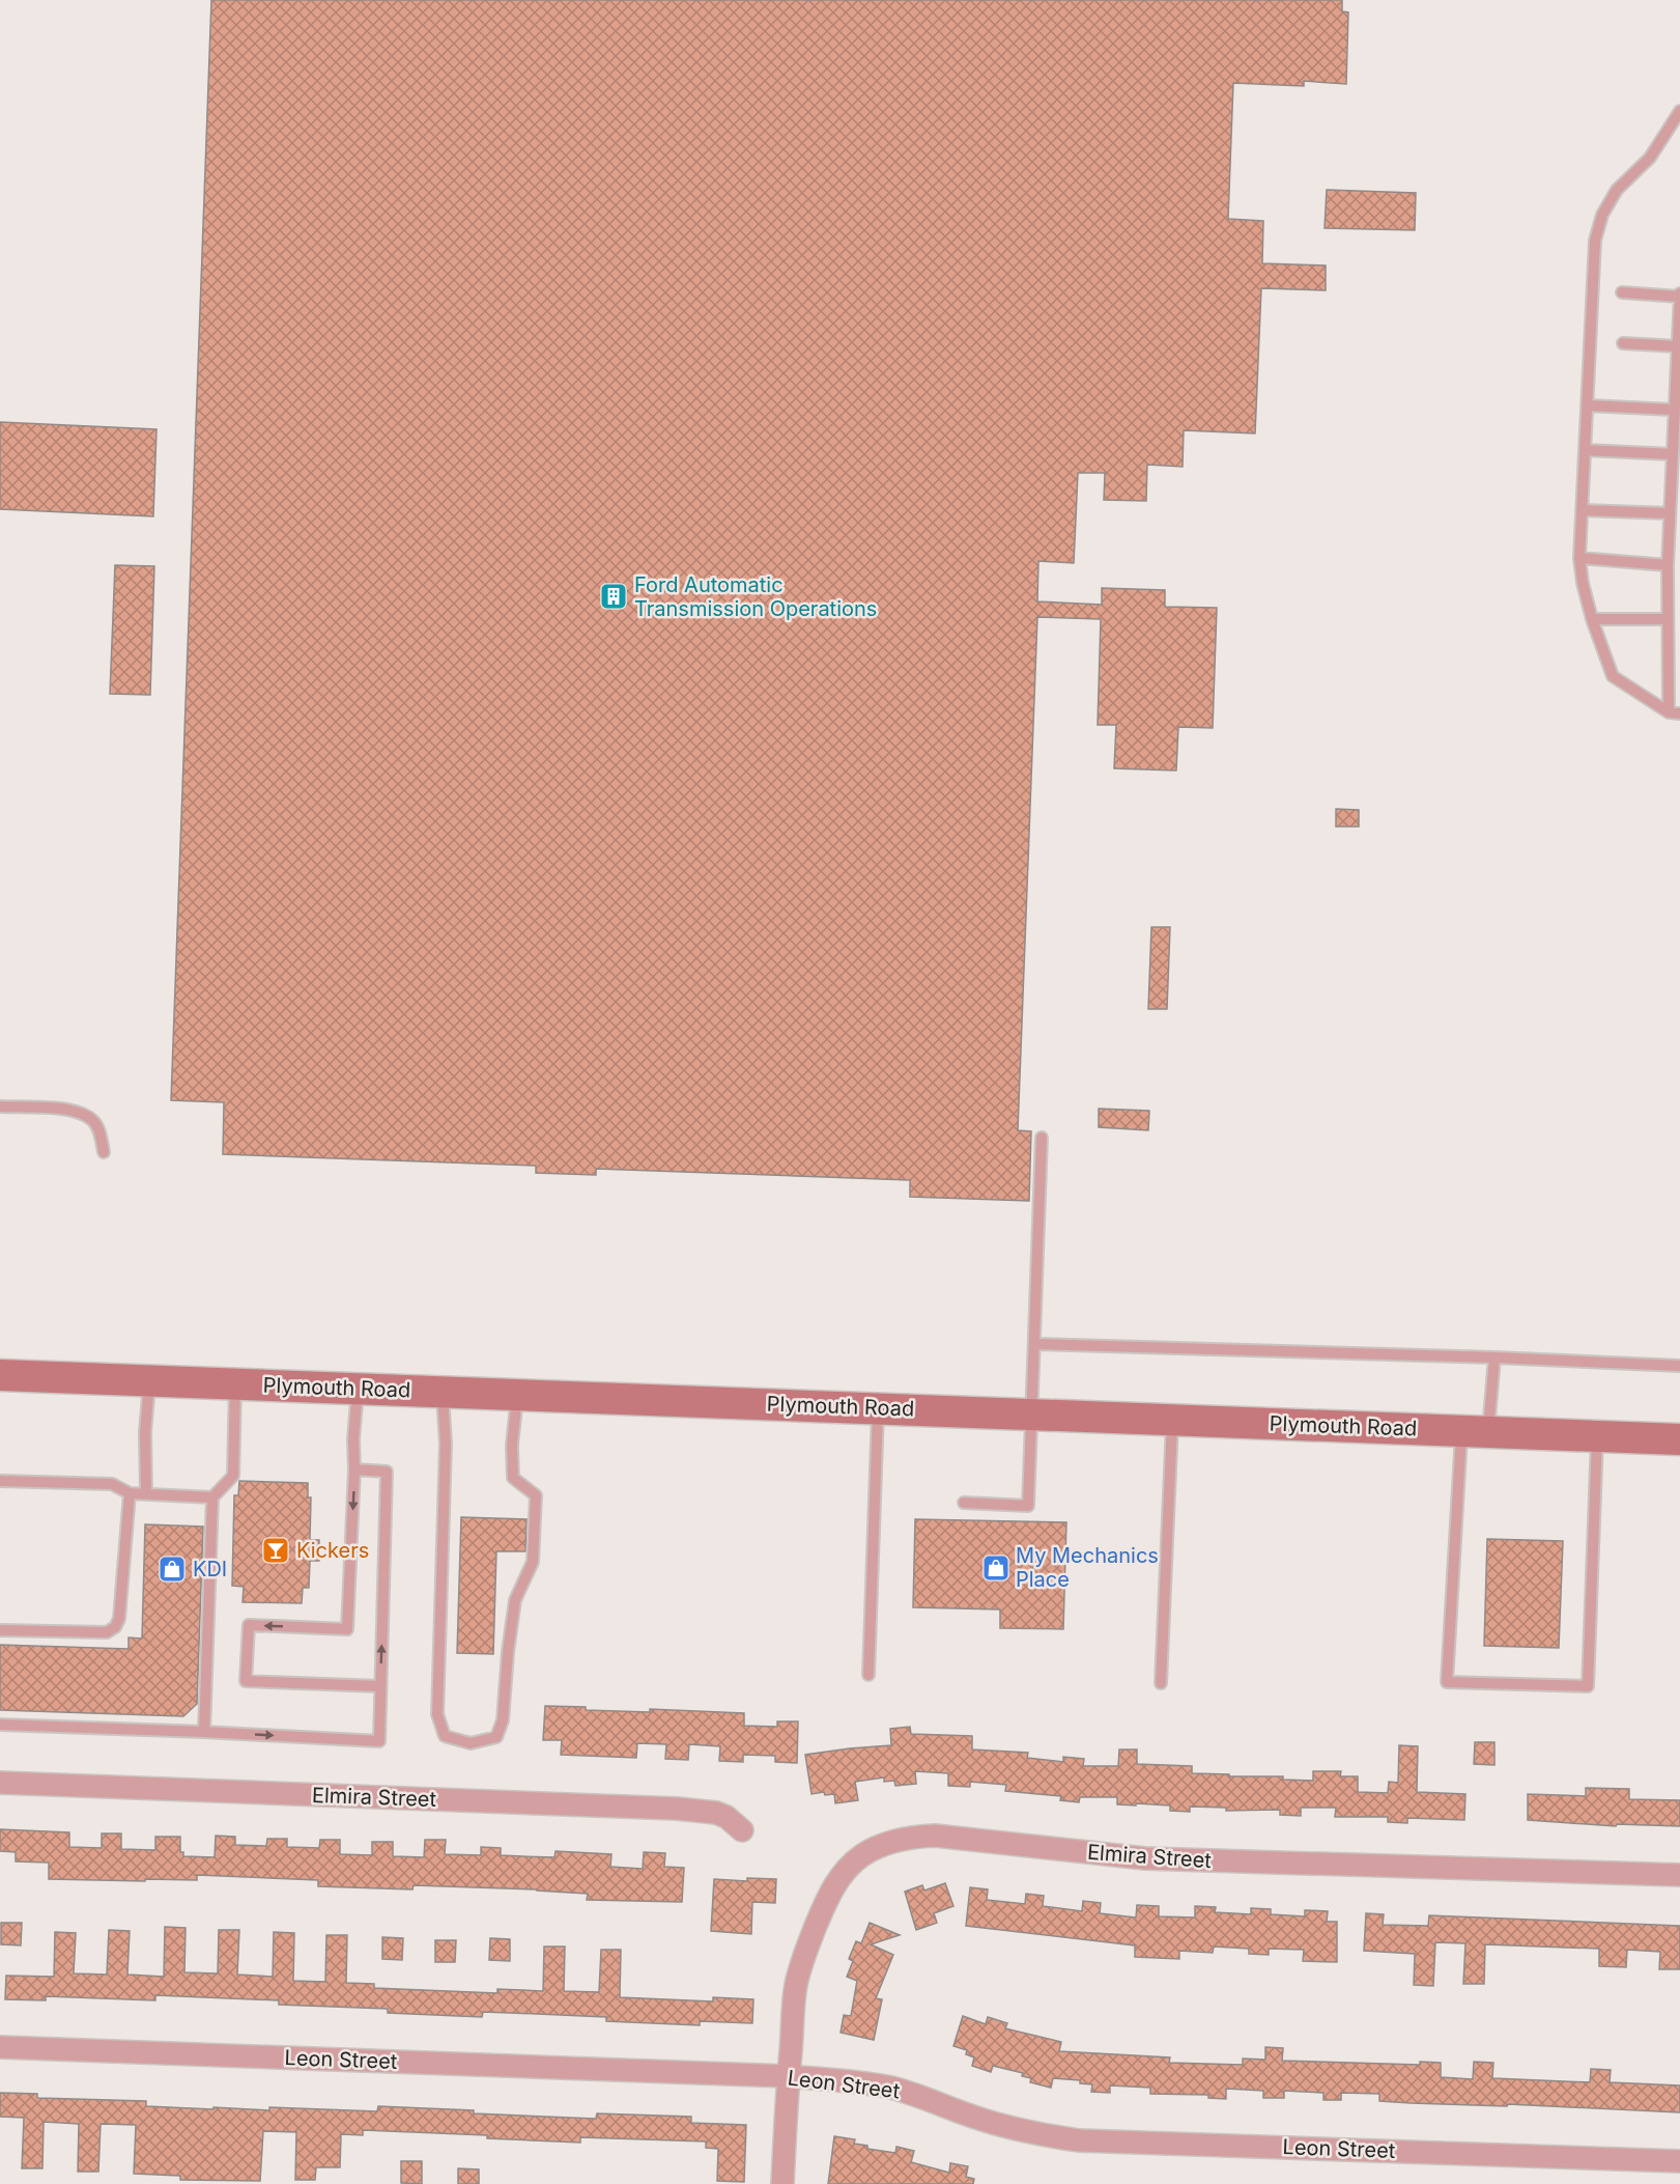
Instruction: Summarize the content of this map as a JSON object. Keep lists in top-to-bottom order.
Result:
{
  "streets": {
    "main road": ["Plymouth Road"],
    "street": ["Elmira Street", "Leon Street"]
  },
  "crossings": [
    ["Elmira Street", "Leon Street"]
  ],
  "places": {
    "building": ["Ford Automatic Transmission Operations"],
    "bar": ["Kickers"],
    "shop": ["My Mechanics Place", "KDI"]
  }
}
